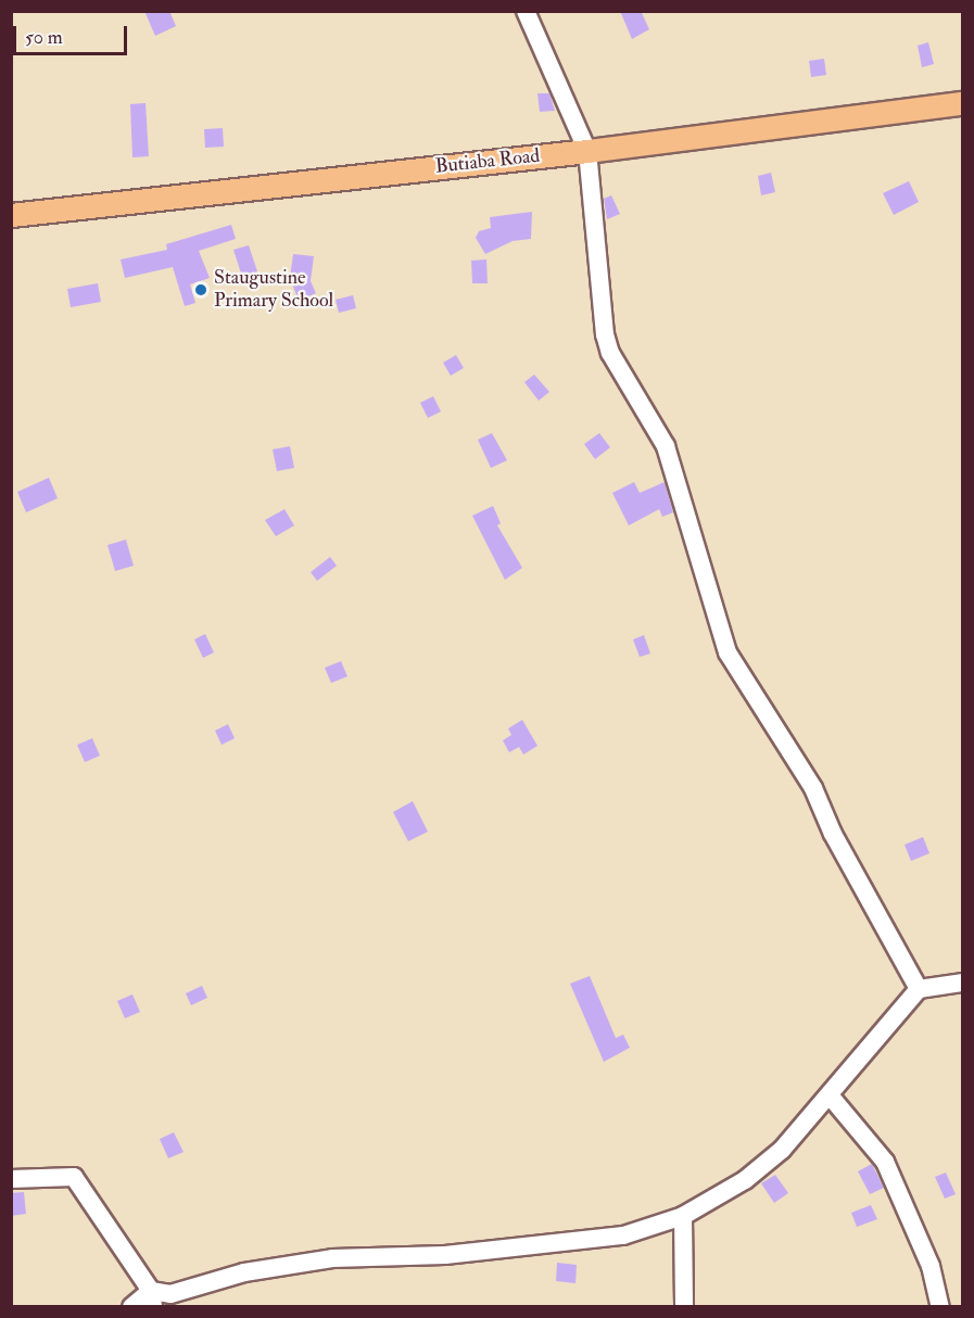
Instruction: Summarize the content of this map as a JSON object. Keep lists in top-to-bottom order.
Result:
{
  "streets": {
    "main road": ["Butiaba Road"]
  },
  "places": ["Staugustine Primary School"],
  "scale_bar": "50 m"
}
